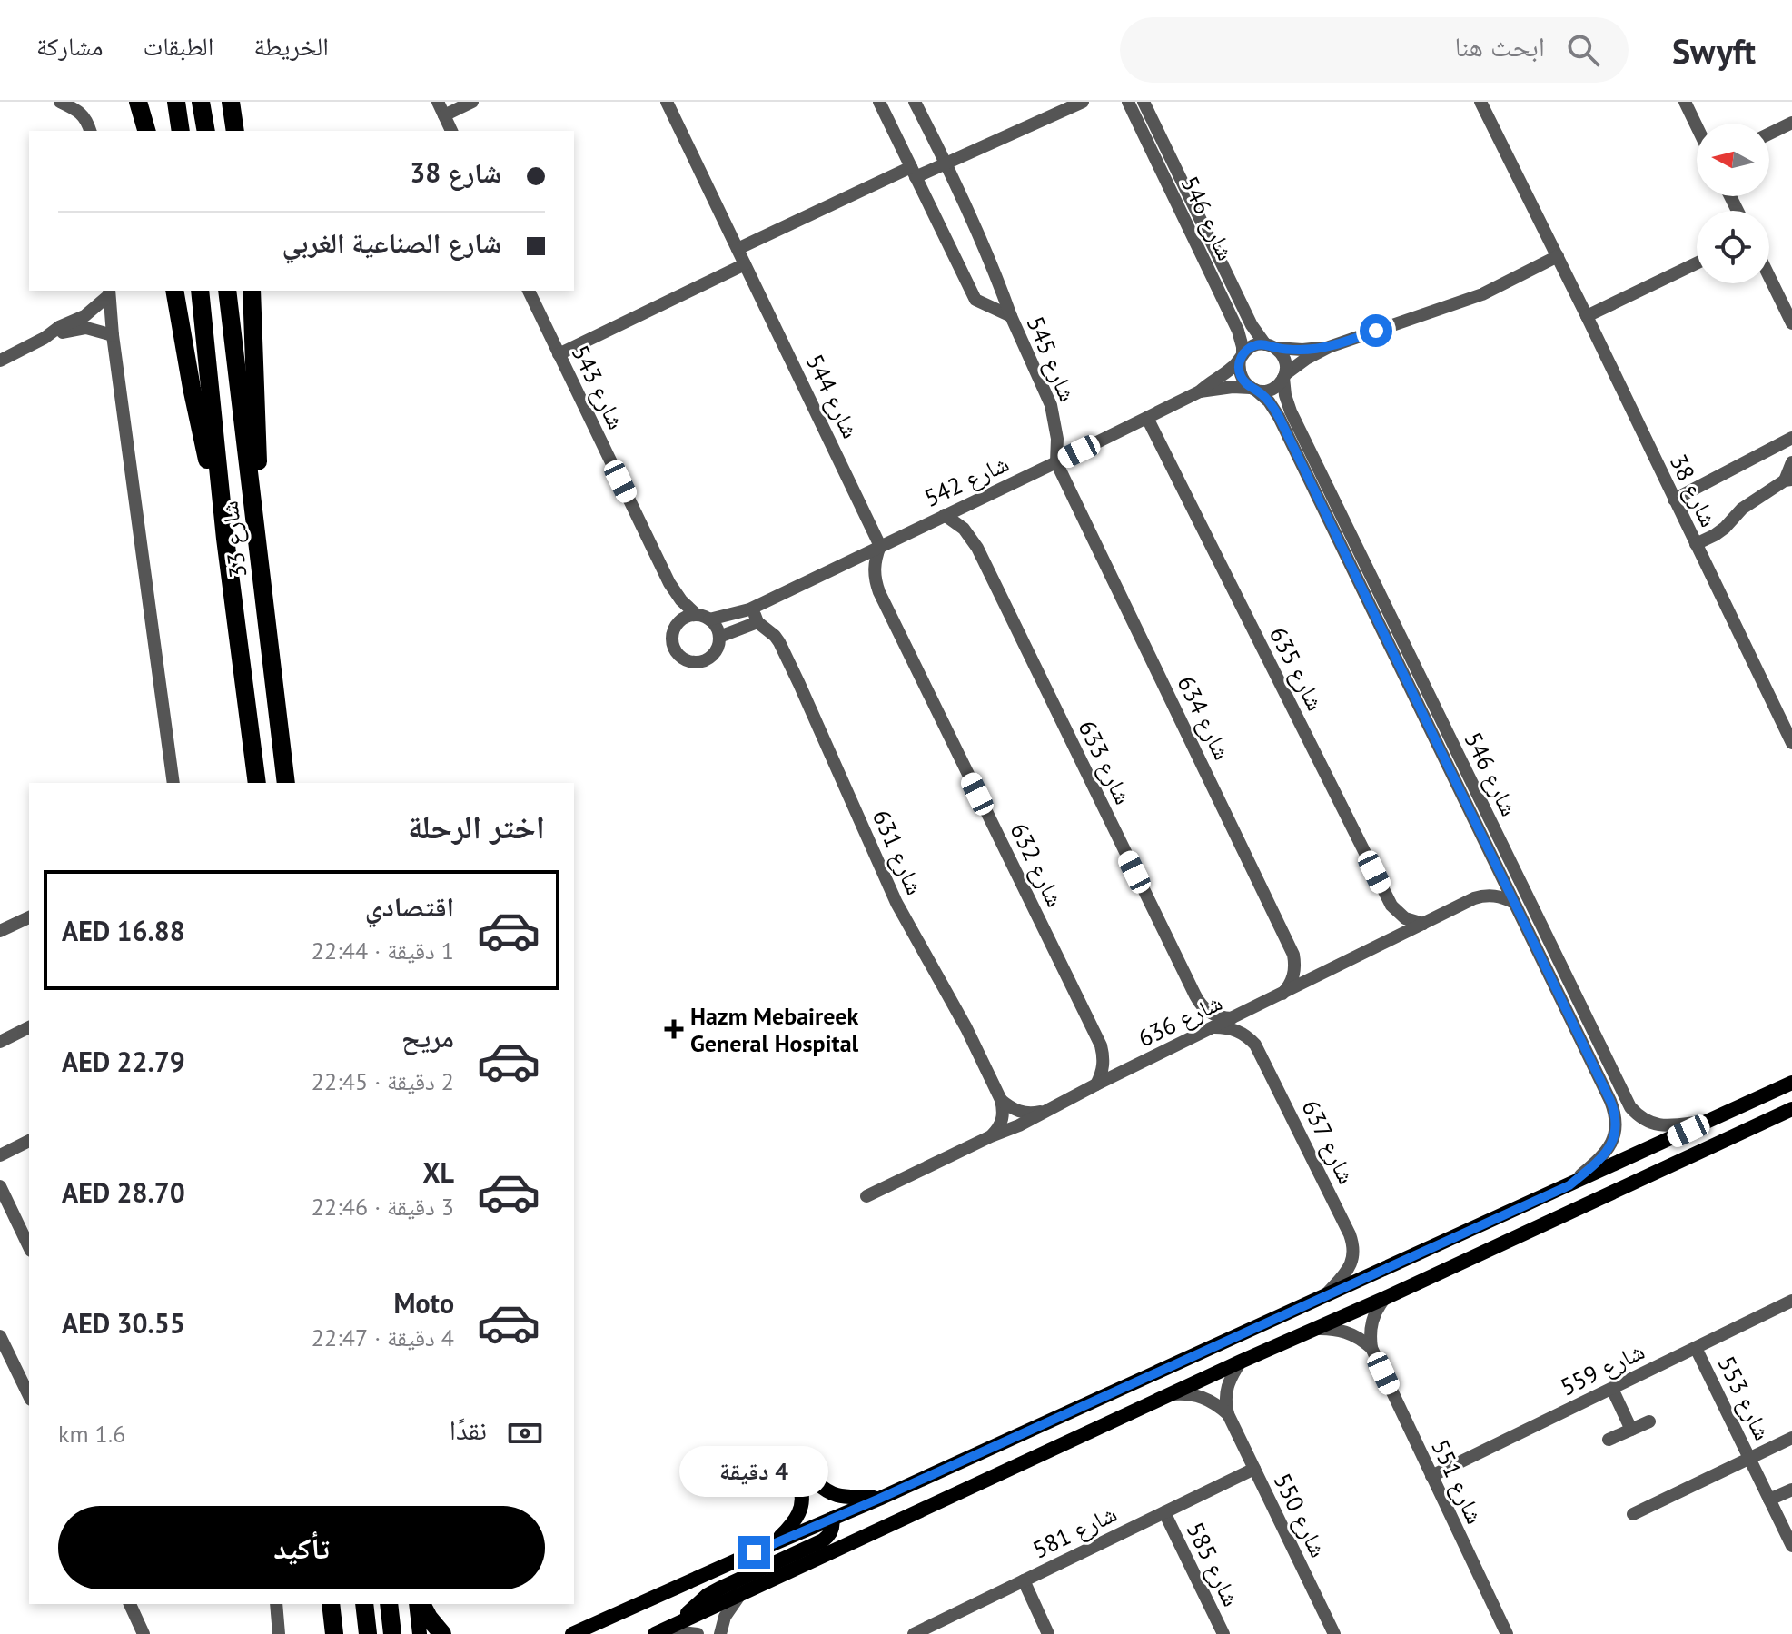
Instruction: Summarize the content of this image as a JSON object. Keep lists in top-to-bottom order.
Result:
{
  "streets": {
    "highway": ["شارع 33"],
    "street": [
      "شارع 546",
      "شارع 545",
      "شارع 543",
      "شارع 544",
      "شارع 542",
      "شارع 38",
      "شارع 635",
      "شارع 634",
      "شارع 633",
      "شارع 631",
      "شارع 632",
      "شارع 636",
      "شارع 637",
      "شارع 559",
      "شارع 553",
      "شارع 551",
      "شارع 550",
      "شارع 581",
      "شارع 585"
    ]
  },
  "crossings": [
    ["شارع 546", "شارع 542"],
    ["شارع 546", "شارع 636"],
    ["شارع 545", "شارع 542"],
    ["شارع 545", "شارع 634"],
    ["شارع 543", "شارع 542"],
    ["شارع 544", "شارع 542"],
    ["شارع 544", "شارع 632"],
    ["شارع 542", "شارع 635"],
    ["شارع 542", "شارع 634"],
    ["شارع 542", "شارع 633"],
    ["شارع 542", "شارع 632"],
    ["شارع 635", "شارع 636"],
    ["شارع 634", "شارع 636"],
    ["شارع 633", "شارع 636"],
    ["شارع 632", "شارع 636"],
    ["شارع 636", "شارع 637"],
    ["شارع 559", "شارع 553"],
    ["شارع 559", "شارع 551"],
    ["شارع 550", "شارع 581"],
    ["شارع 581", "شارع 585"]
  ],
  "places": {
    "health": ["Hazm Mebaireek General Hospital"]
  },
  "north": "left",
  "page": {
    "header": "Swyft",
    "search": "ابحث هنا",
    "nav": ["الخريطة", "الطبقات", "مشاركة"],
    "banner": ["شارع 38", "شارع الصناعية الغربي"],
    "heading": "اختر الرحلة",
    "list": [
      {
        "name": "اقتصادي",
        "note": "1 دقيقة · 22:44",
        "value": "AED 16.88"
      },
      {
        "name": "مريح",
        "note": "2 دقيقة · 22:45",
        "value": "AED 22.79"
      },
      {
        "name": "XL",
        "note": "3 دقيقة · 22:46",
        "value": "AED 28.70"
      },
      {
        "name": "Moto",
        "note": "4 دقيقة · 22:47",
        "value": "AED 30.55"
      }
    ],
    "pay": ["نقدًا", "1.6 km"],
    "bubble": "4 دقيقة",
    "buttons": "تأكيد"
  }
}
